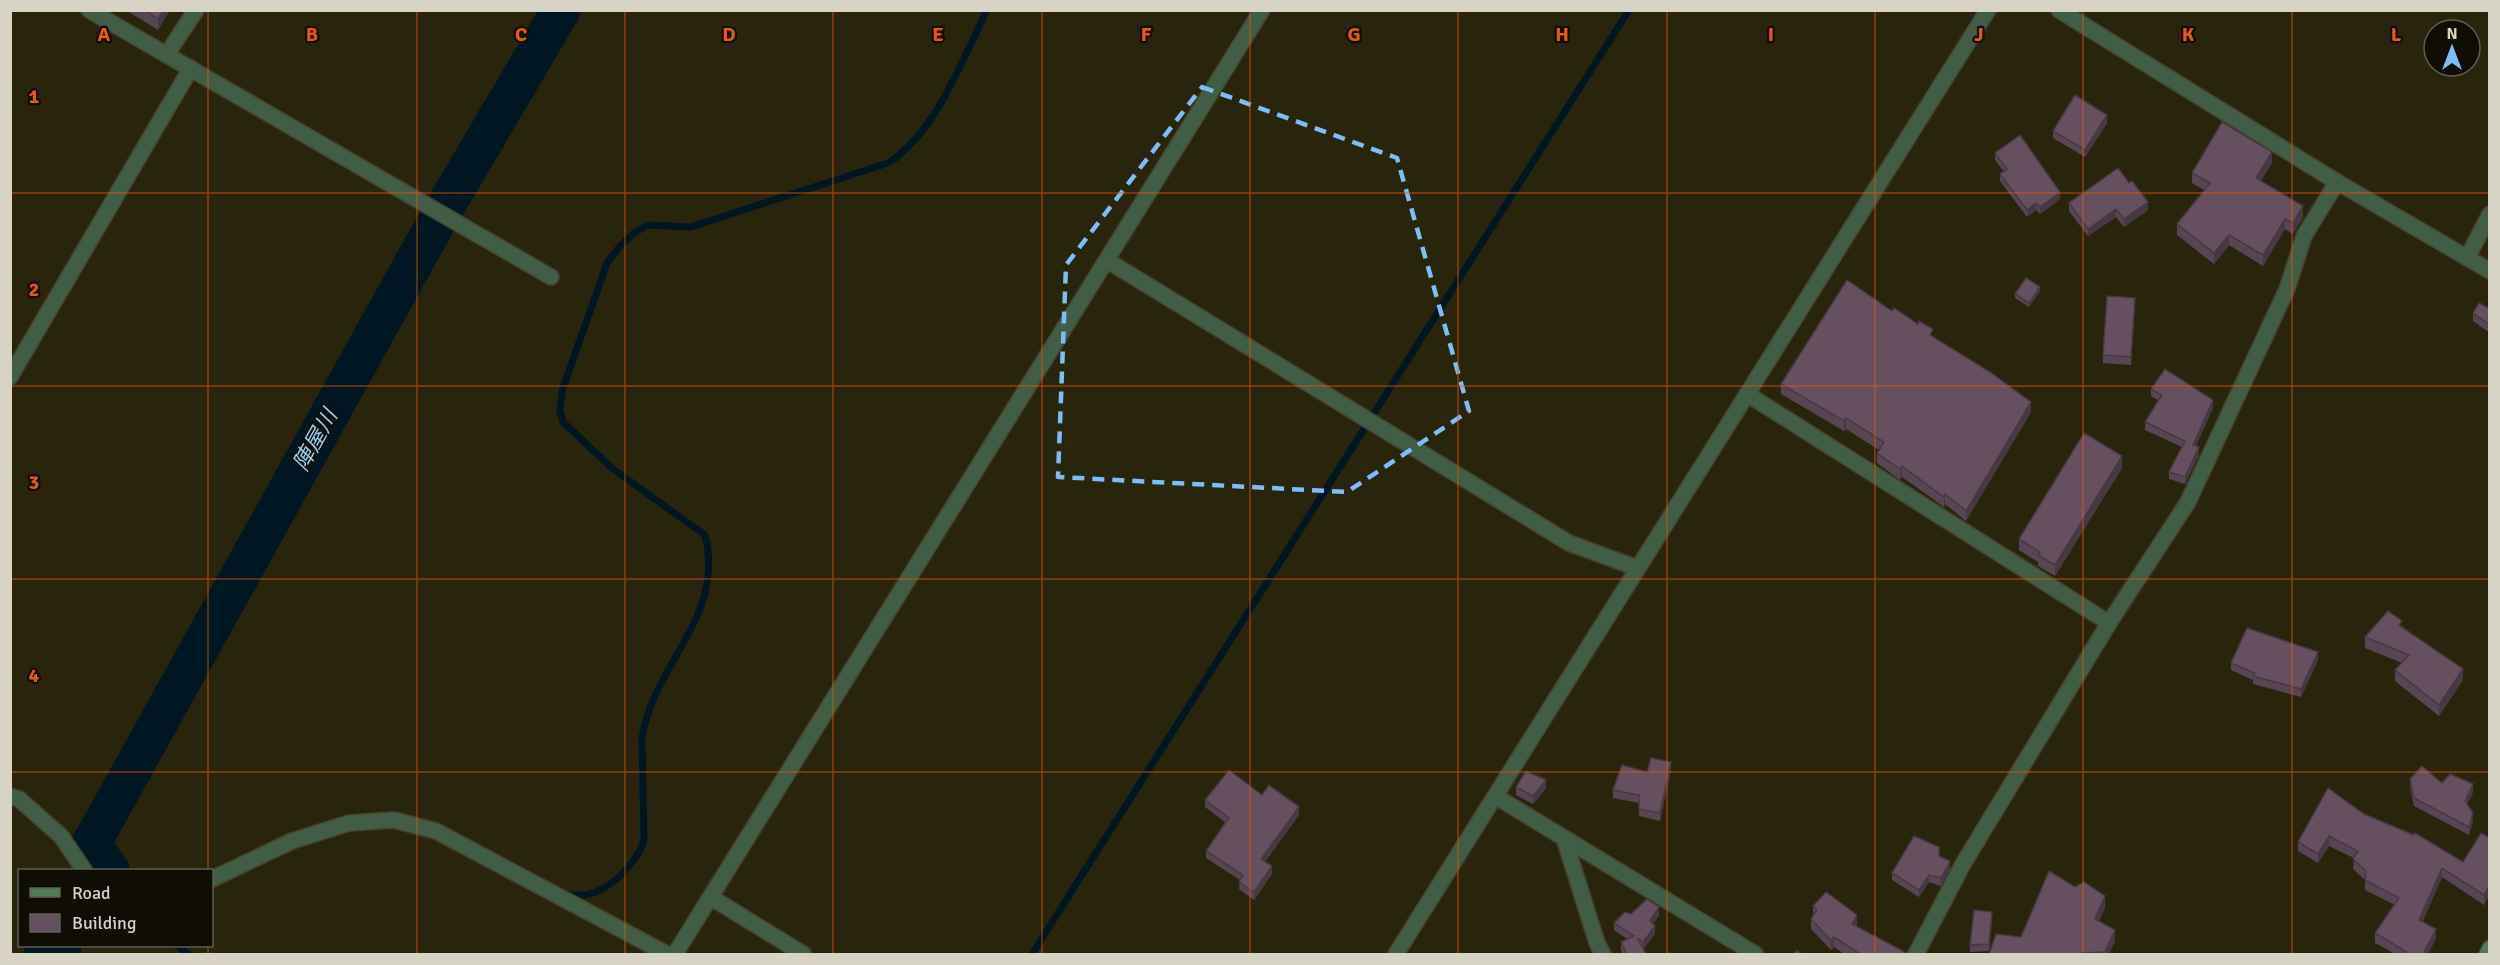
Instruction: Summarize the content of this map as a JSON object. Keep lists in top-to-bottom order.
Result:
{
  "water": ["陣屋川"],
  "legend": ["Road", "Building"],
  "north": "top",
  "grid": {
    "columns": [
      "A",
      "B",
      "C",
      "D",
      "E",
      "F",
      "G",
      "H",
      "I",
      "J",
      "K",
      "L"
    ],
    "rows": [
      "1",
      "2",
      "3",
      "4"
    ]
  }
}
